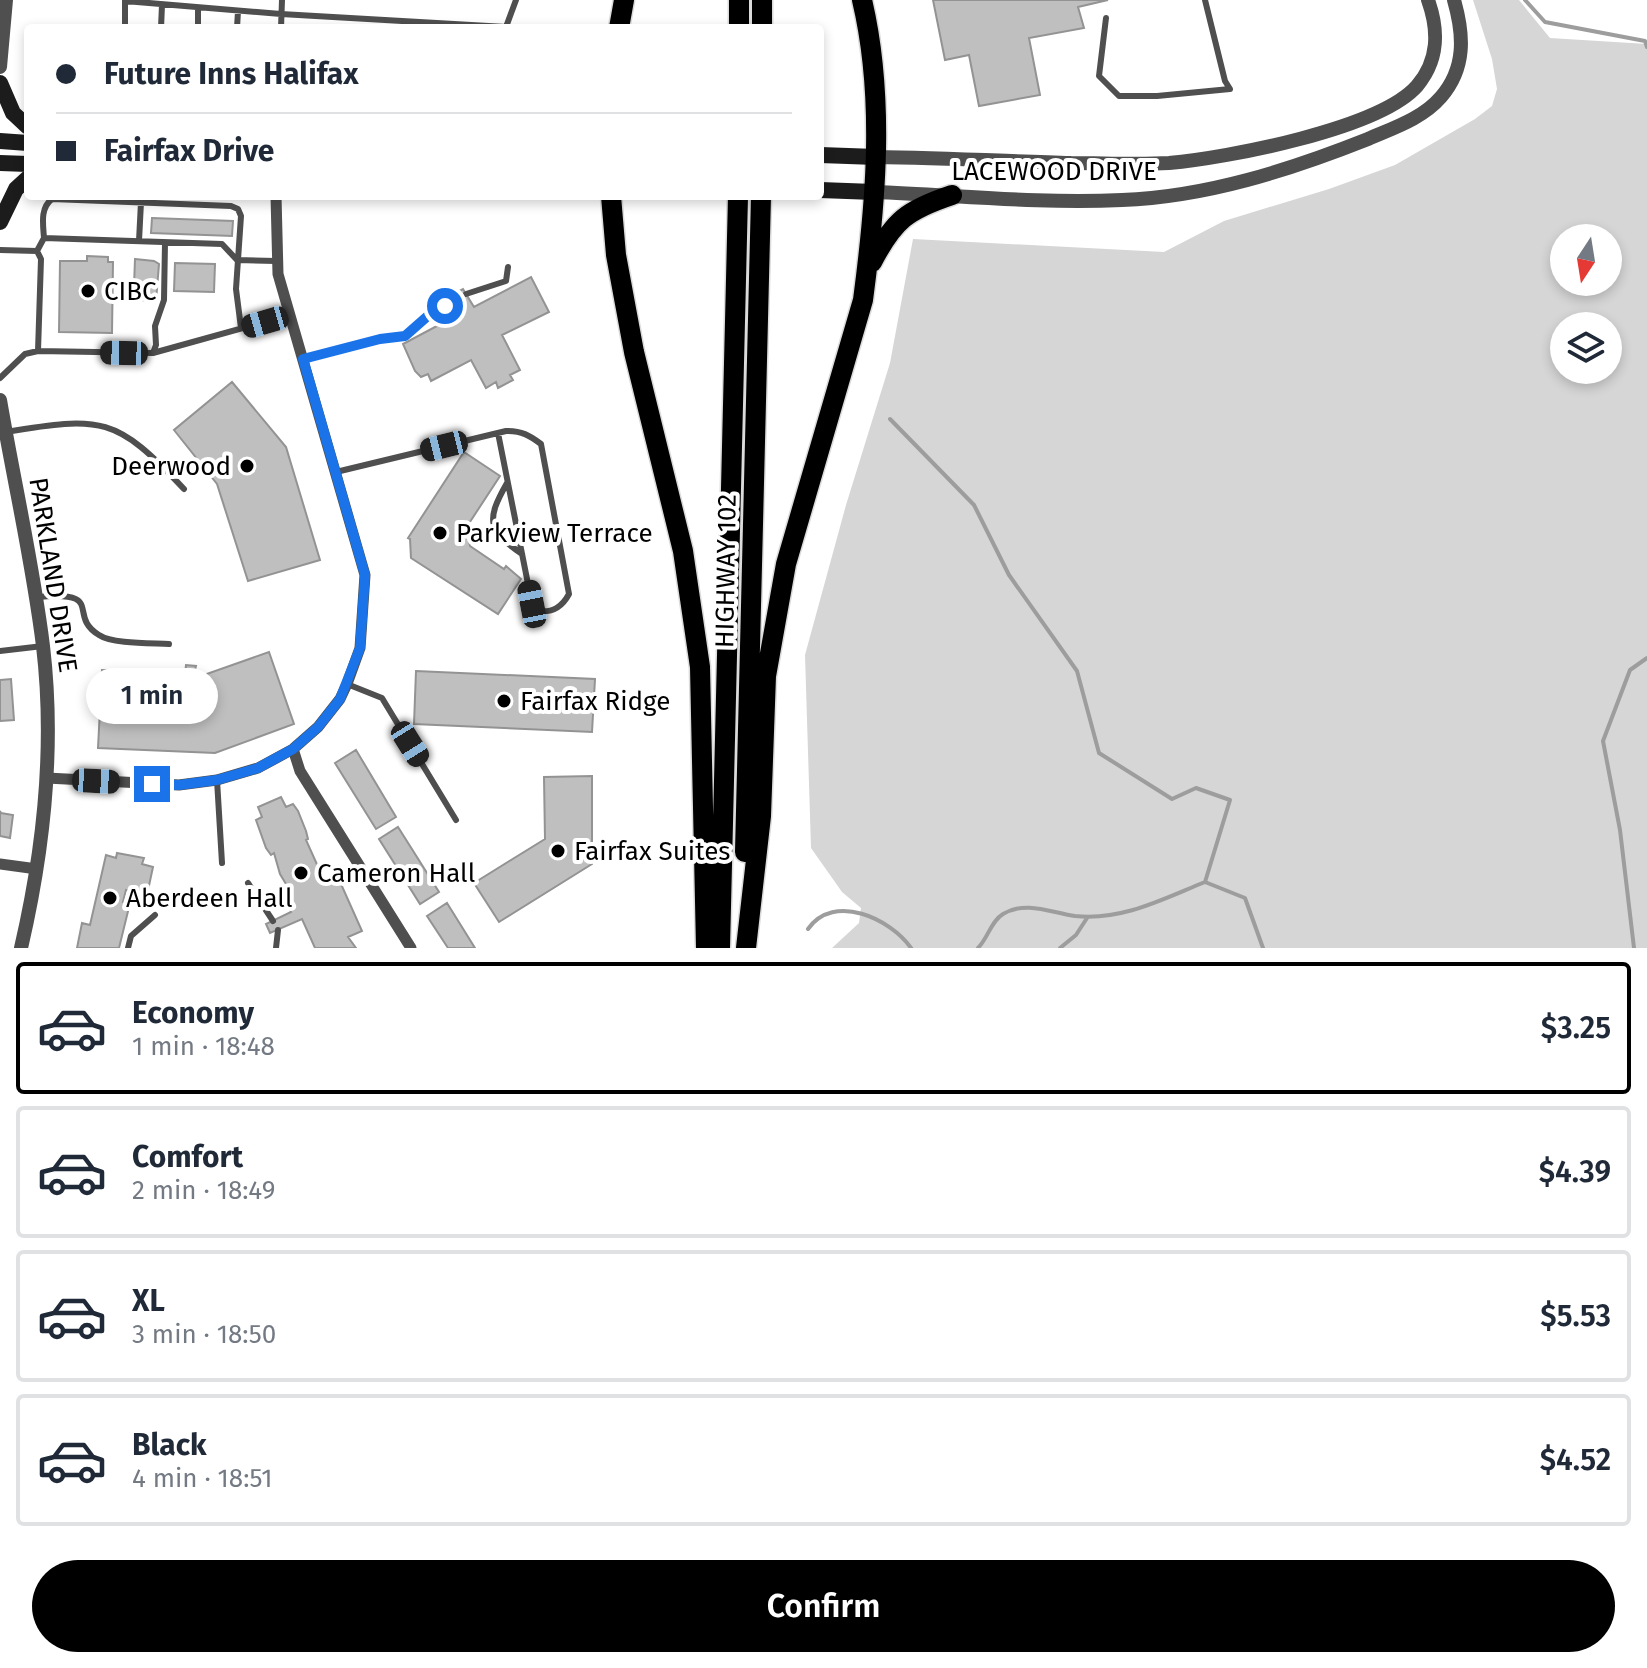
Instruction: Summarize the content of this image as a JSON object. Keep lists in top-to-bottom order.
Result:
{
  "streets": {
    "highway": ["HIGHWAY 102"],
    "main road": ["LACEWOOD DRIVE"],
    "street": ["PARKLAND DRIVE"]
  },
  "places": [
    "CIBC",
    "Deerwood",
    "Parkview Terrace",
    "Fairfax Ridge",
    "Fairfax Suites",
    "Cameron Hall",
    "Aberdeen Hall"
  ],
  "north": "bottom",
  "page": {
    "banner": ["Future Inns Halifax", "Fairfax Drive"],
    "bubble": "1 min",
    "list": [
      {
        "name": "Economy",
        "note": "1 min · 18:48",
        "value": "$3.25"
      },
      {
        "name": "Comfort",
        "note": "2 min · 18:49",
        "value": "$4.39"
      },
      {
        "name": "XL",
        "note": "3 min · 18:50",
        "value": "$5.53"
      },
      {
        "name": "Black",
        "note": "4 min · 18:51",
        "value": "$4.52"
      }
    ],
    "buttons": "Confirm"
  }
}
